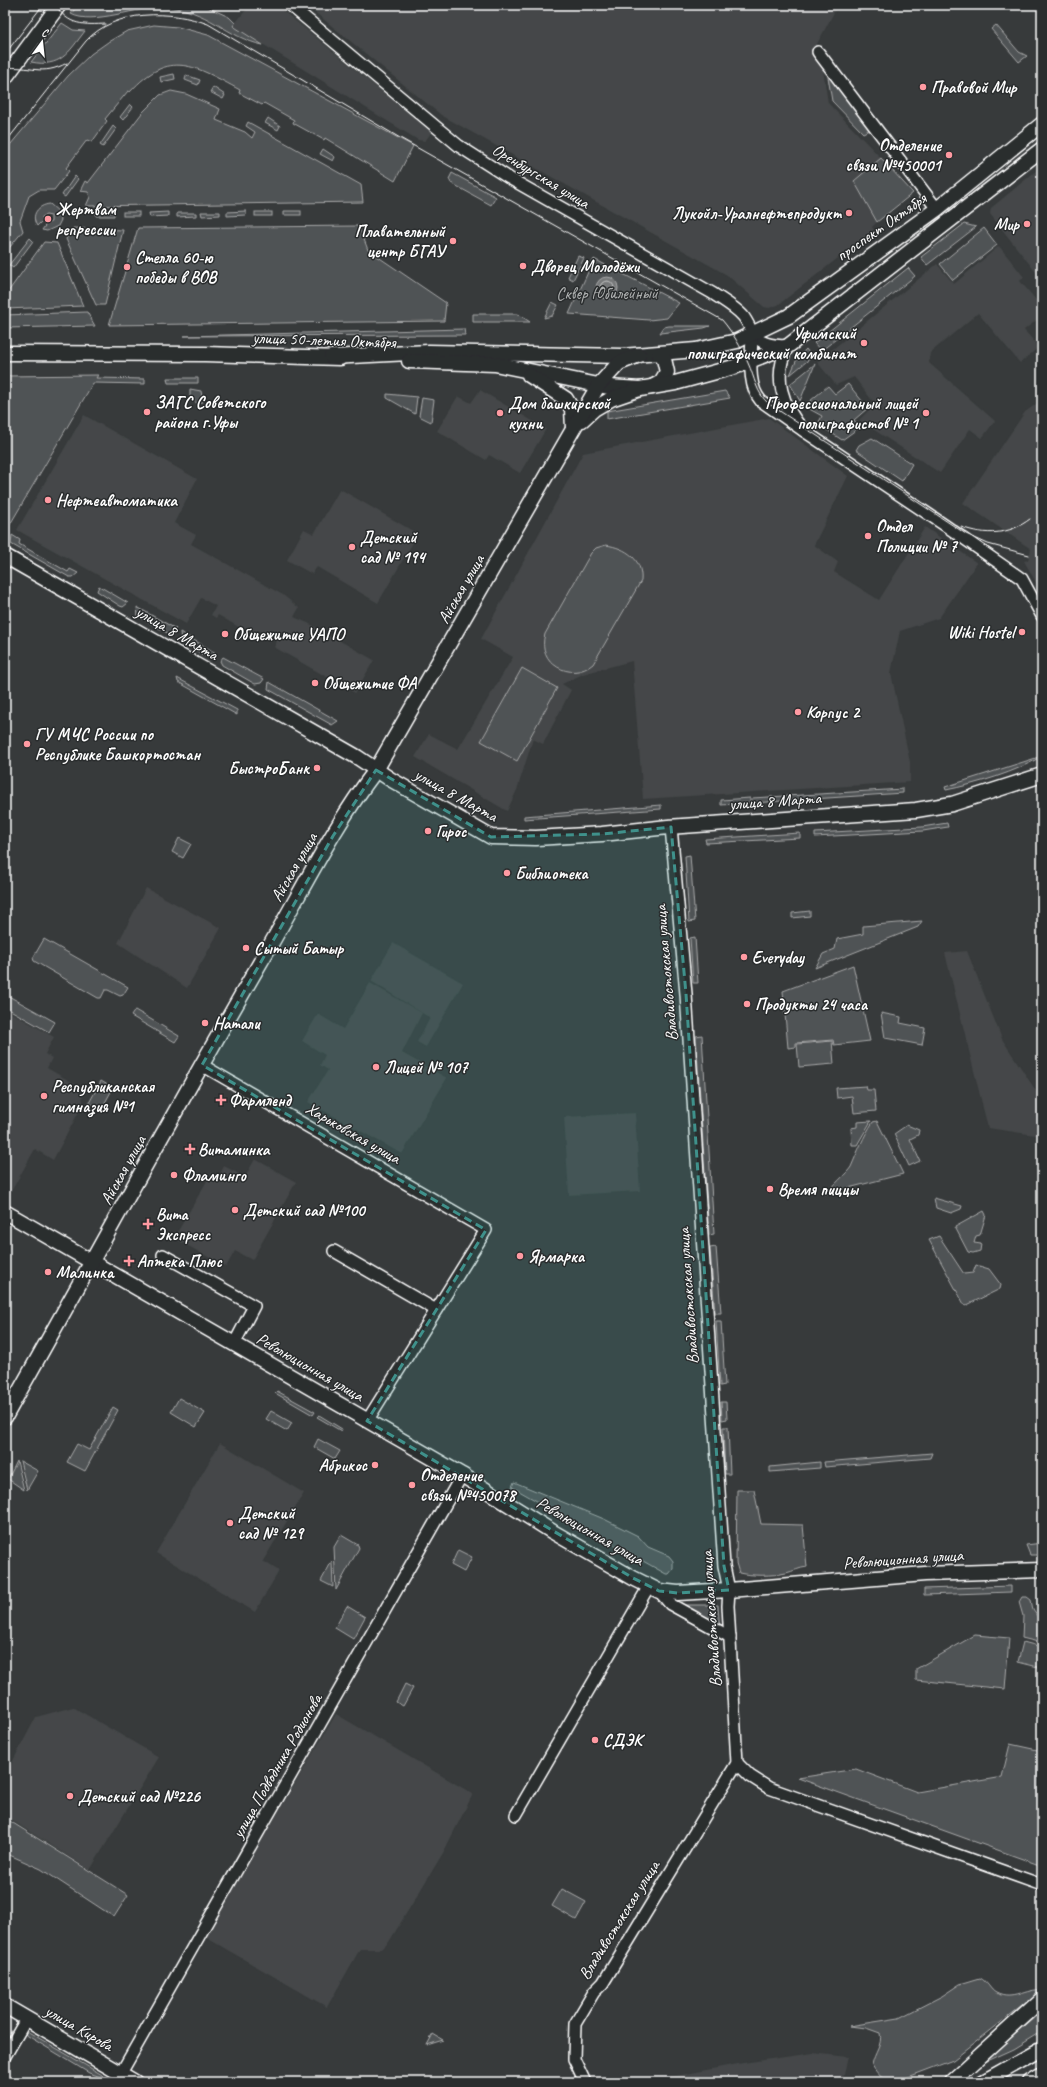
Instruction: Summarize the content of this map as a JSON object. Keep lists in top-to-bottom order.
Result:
{
  "streets": {
    "main road": [
      "проспект Октября",
      "улица 50-летия Октября",
      "Айская улица",
      "улица 8 Марта",
      "Революционная улица",
      "улица Кирова"
    ],
    "street": [
      "Оренбургская улица",
      "Владивостокская улица",
      "Харьковская улица",
      "улица Подводника Родионова"
    ]
  },
  "crossings": [
    ["Оренбургская улица", "проспект Октября"],
    ["проспект Октября", "улица 50-летия Октября"],
    ["улица 50-летия Октября", "Айская улица"],
    ["Айская улица", "улица 8 Марта"],
    ["Айская улица", "Харьковская улица"],
    ["Айская улица", "Революционная улица"],
    ["улица 8 Марта", "Владивостокская улица"],
    ["Владивостокская улица", "Революционная улица"],
    ["Революционная улица", "улица Подводника Родионова"],
    ["улица Подводника Родионова", "улица Кирова"]
  ],
  "parks": ["Сквер Юбилейный"],
  "places": {
    "other": [
      "Правовой Мир",
      "Отделение связи №450001",
      "Лукойл-Уралнефтепродукт",
      "Жертвам репрессии",
      "Мир",
      "Плавательный центр БГАУ",
      "Дворец Молодёжи",
      "Стелла 60-ю победы в ВОВ",
      "Уфимский полиграфический комбинат",
      "ЗАГС Советского района г.Уфы",
      "Дом башкирской кухни",
      "Профессиональный лицей полиграфистов № 1",
      "Нефтеавтоматика",
      "Отдел Полиции № 7",
      "Детский сад № 194",
      "Wiki Hostel",
      "Общежитие УАПО",
      "Общежитие ФА",
      "Корпус 2",
      "ГУ МЧС России по Республике Башкортостан",
      "БыстроБанк",
      "Гирос",
      "Библиотека",
      "Сытый Батыр",
      "Everyday",
      "Продукты 24 часа",
      "Натали",
      "Лицей № 107",
      "Республиканская гимназия №1",
      "Фламинго",
      "Время пиццы",
      "Детский сад №100",
      "Ярмарка",
      "Малинка",
      "Абрикос",
      "Отделение связи №450078",
      "Детский сад № 129",
      "СДЭК",
      "Детский сад №226"
    ],
    "health": [
      "Фармленд",
      "Витаминка",
      "Вита Экспресс",
      "Аптека Плюс"
    ]
  },
  "north": "top"
}
